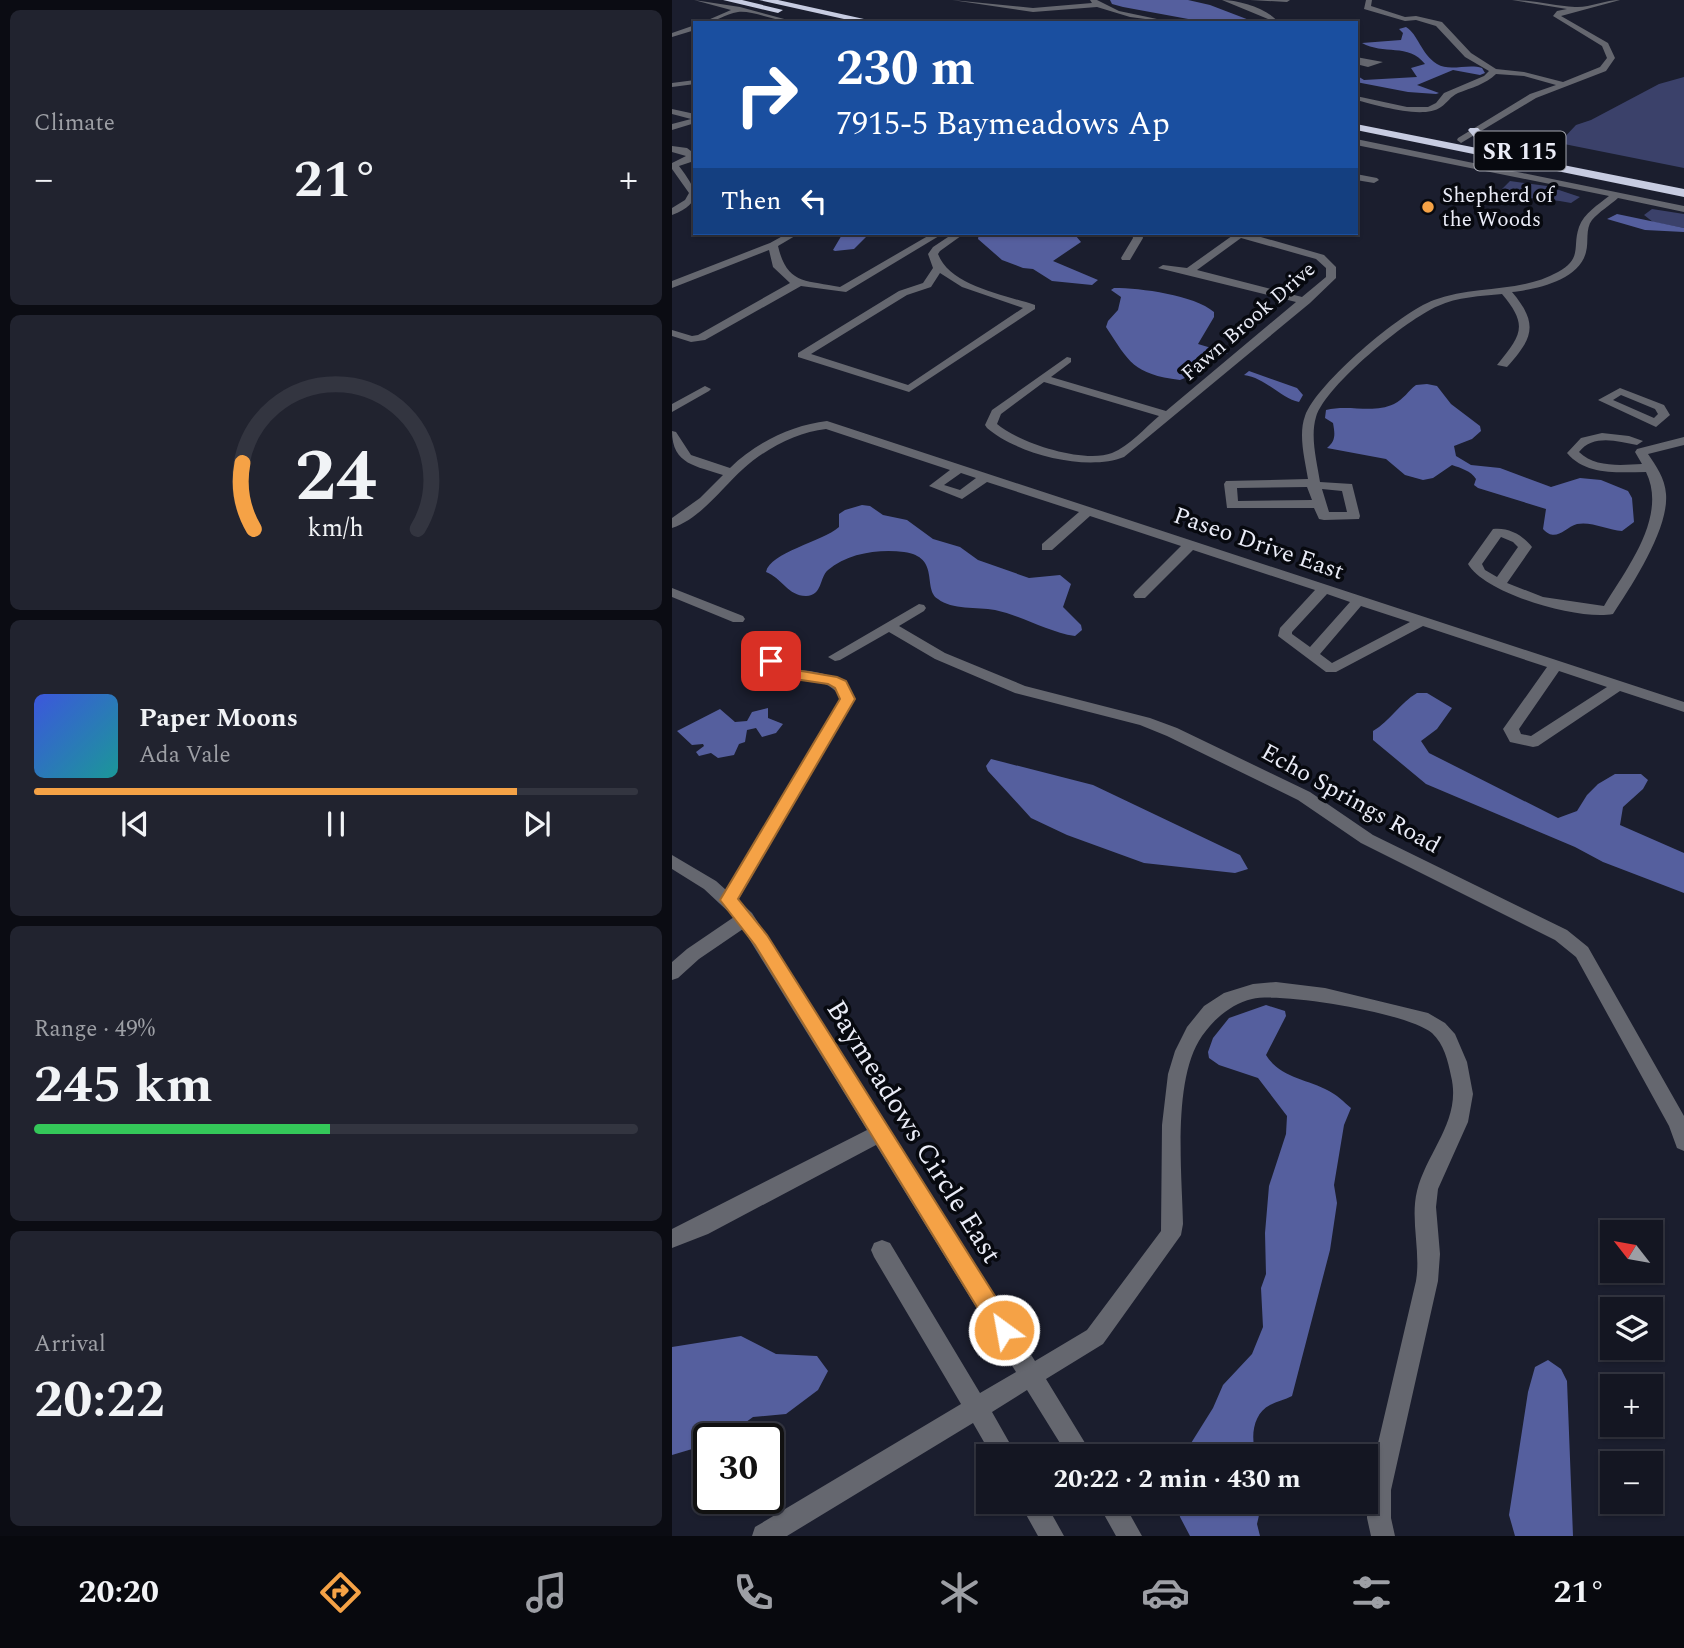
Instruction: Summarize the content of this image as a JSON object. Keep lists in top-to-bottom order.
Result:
{
  "streets": {
    "highway": ["SR 115"],
    "street": [
      "Fawn Brook Drive",
      "Paseo Drive East",
      "Echo Springs Road",
      "Baymeadows Circle East"
    ]
  },
  "places": ["Shepherd of the Woods"],
  "north": "top left",
  "page": {
    "tile": [
      "Climate",
      ["Range · 49%", "245 km"],
      ["Arrival", "20:22"]
    ],
    "turn": ["230 m", "7915-5 Baymeadows Ap"],
    "heat": ["−", "21°", "+"],
    "then": "Then",
    "song": ["Paper Moons", "Ada Vale"],
    "map_buttons": ["+", "−"],
    "limit": "30",
    "trip": "20:22 · 2 min · 430 m",
    "tabs": ["20:20", "21°"],
    "gauge": ["24", "km/h"]
  }
}
